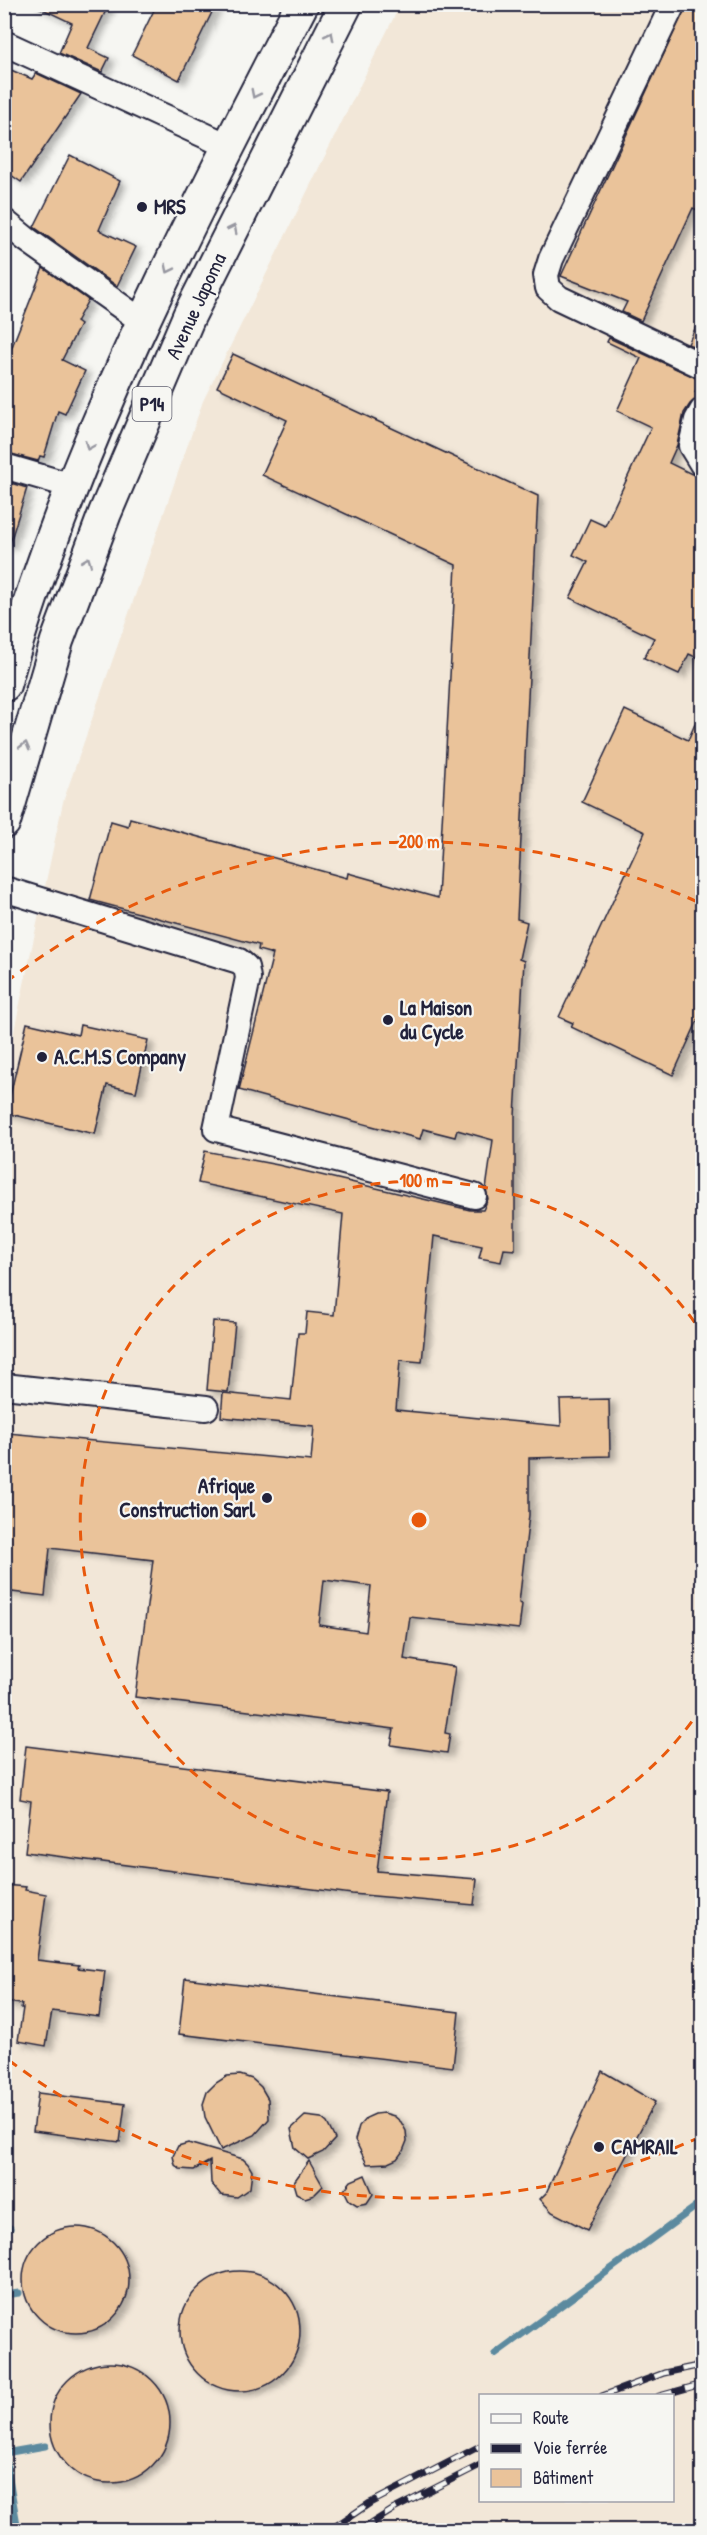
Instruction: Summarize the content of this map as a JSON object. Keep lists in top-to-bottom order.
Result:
{
  "streets": {
    "main road": ["Avenue Japoma", "P14"]
  },
  "places": [
    "MRS",
    "La Maison du Cycle",
    "A.C.M.S Company",
    "Afrique Construction Sarl",
    "CAMRAIL"
  ],
  "legend": ["Route", "Voie ferrée", "Bâtiment"],
  "rings": ["200 m", "100 m"]
}
